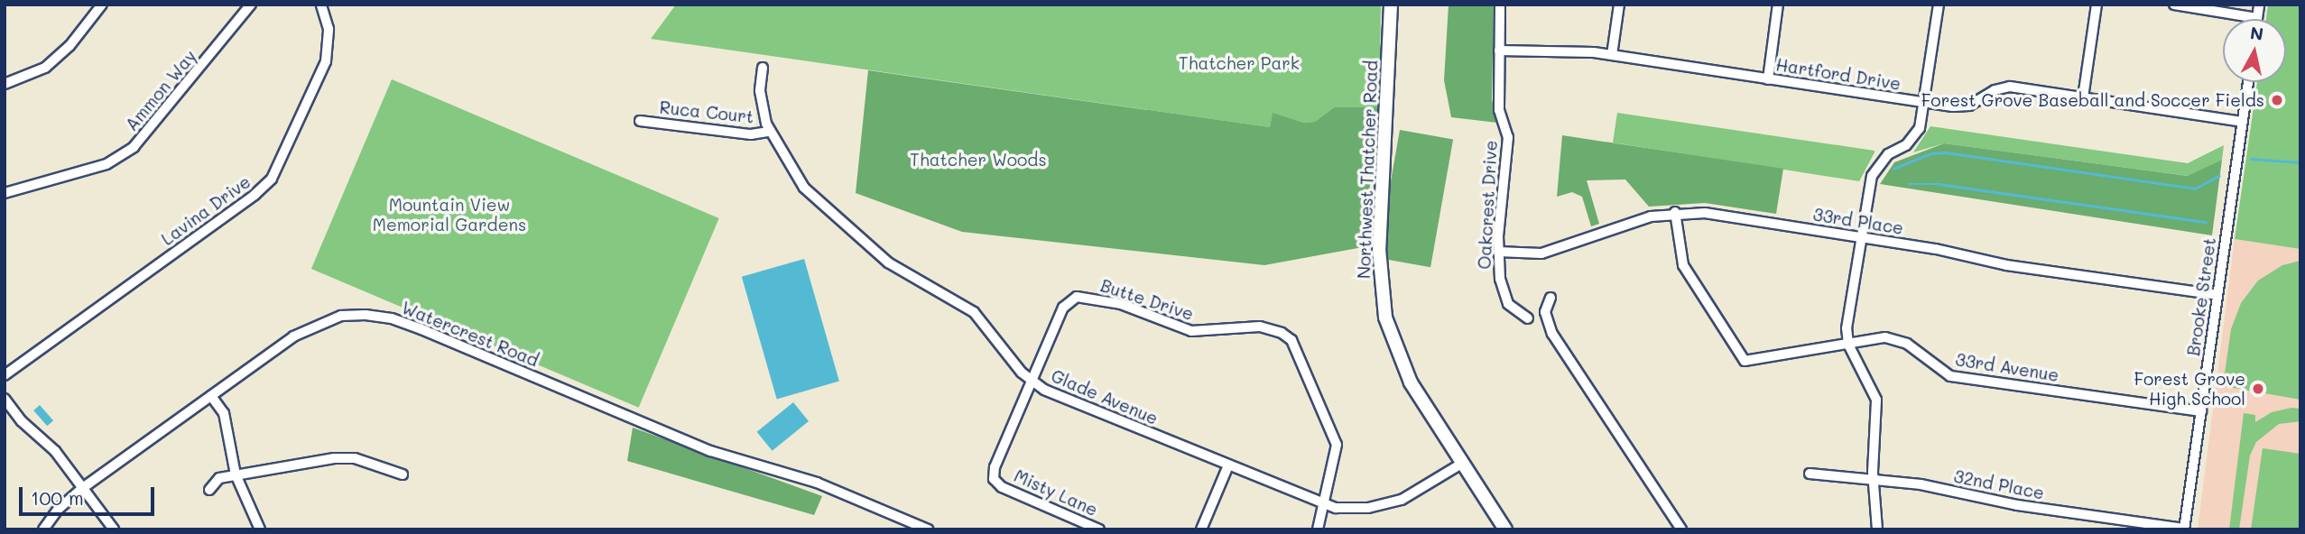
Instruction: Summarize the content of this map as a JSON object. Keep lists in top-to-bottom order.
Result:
{
  "streets": {
    "street": [
      "Hartford Drive",
      "Ammon Way",
      "Ruca Court",
      "Northwest Thatcher Road",
      "Oakcrest Drive",
      "Lavina Drive",
      "33rd Place",
      "Brooke Street",
      "Butte Drive",
      "Watercrest Road",
      "33rd Avenue",
      "Glade Avenue",
      "32nd Place",
      "Misty Lane"
    ]
  },
  "crossings": [
    ["Hartford Drive", "Oakcrest Drive"],
    ["Hartford Drive", "Brooke Street"],
    ["Ruca Court", "Glade Avenue"],
    ["Northwest Thatcher Road", "Glade Avenue"],
    ["Oakcrest Drive", "33rd Place"],
    ["33rd Place", "Brooke Street"],
    ["33rd Place", "33rd Avenue"],
    ["Brooke Street", "33rd Avenue"],
    ["Brooke Street", "32nd Place"],
    ["Butte Drive", "Glade Avenue"],
    ["Butte Drive", "Misty Lane"],
    ["Glade Avenue", "Misty Lane"]
  ],
  "parks": ["Thatcher Park", "Thatcher Woods", "Mountain View Memorial Gardens"],
  "places": ["Forest Grove Baseball and Soccer Fields", "Forest Grove High School"],
  "scale_bar": "100 m",
  "north": "top"
}
